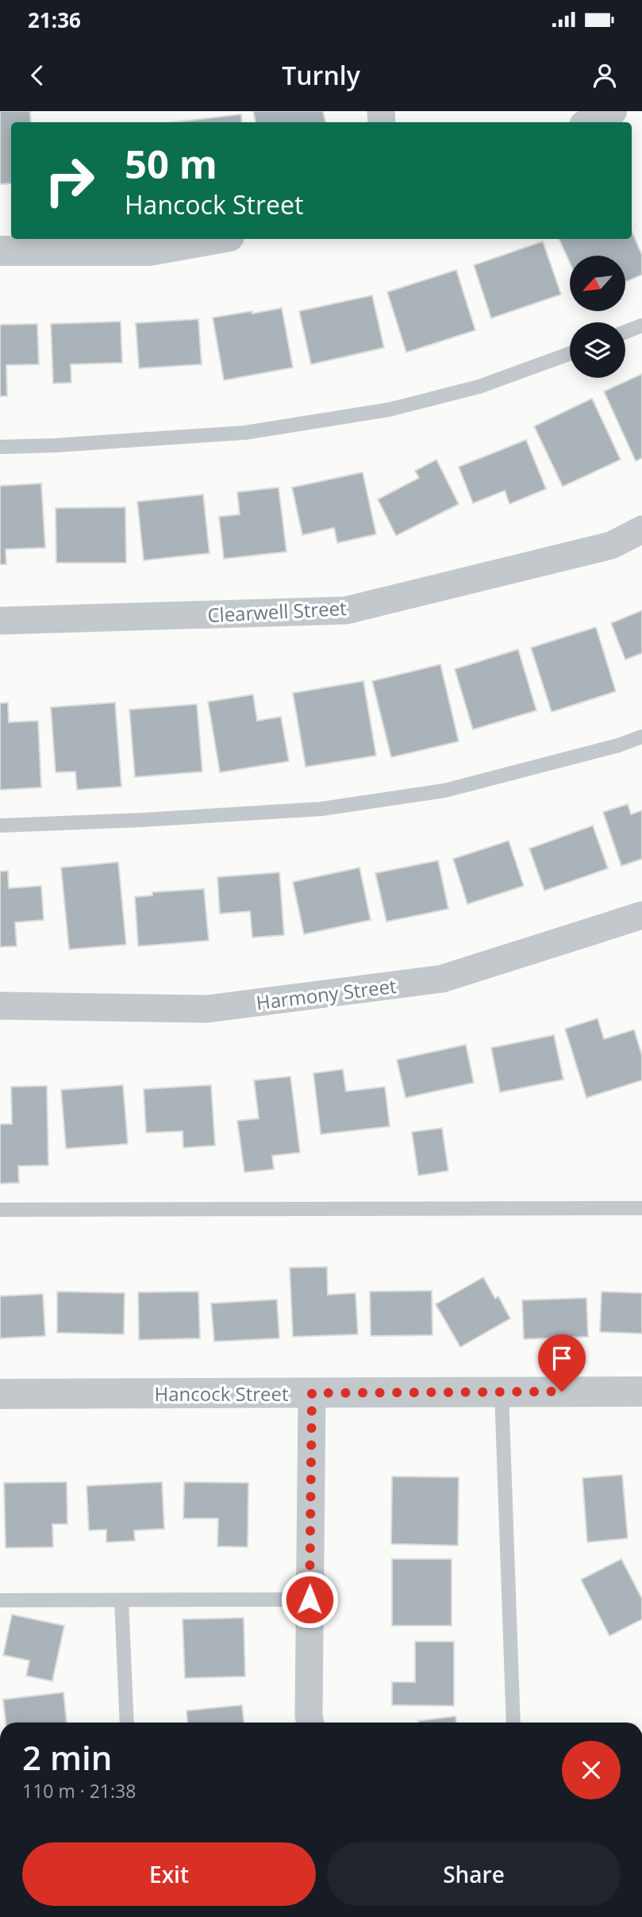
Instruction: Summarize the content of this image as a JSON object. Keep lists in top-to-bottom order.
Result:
{
  "streets": {
    "street": ["Clearwell Street", "Harmony Street", "Hancock Street"]
  },
  "north": "bottom left",
  "page": {
    "status": "21:36",
    "header": "Turnly",
    "turn": ["50 m", "Hancock Street"],
    "heading": ["2 min", "110 m · 21:38"],
    "buttons": ["Exit", "Share"]
  }
}
